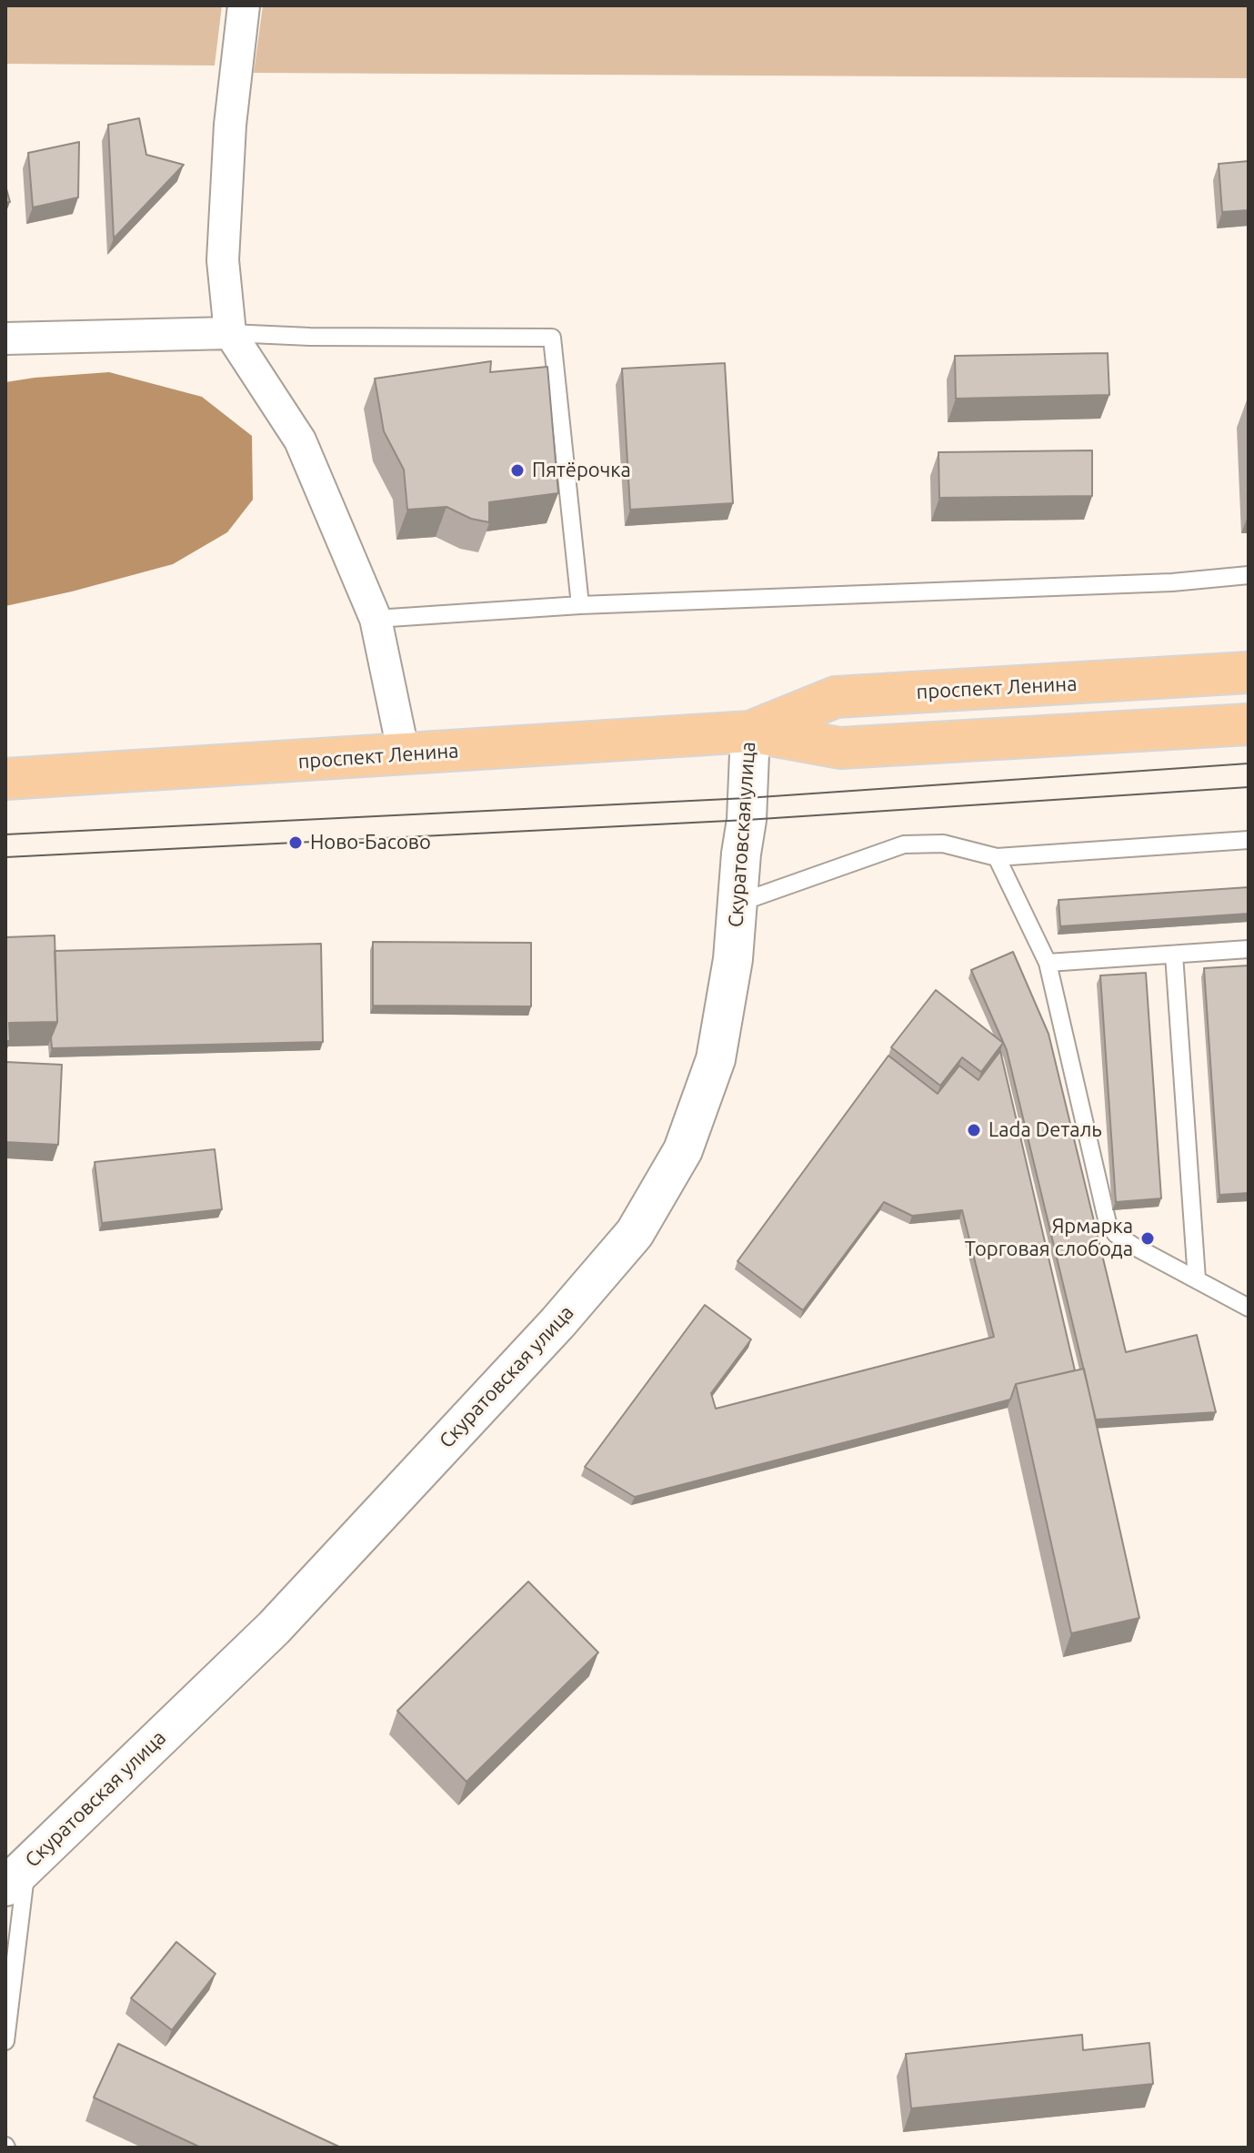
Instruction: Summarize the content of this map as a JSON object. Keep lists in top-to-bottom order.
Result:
{
  "streets": {
    "main road": ["проспект Ленина"],
    "street": ["Скуратовская улица"]
  },
  "crossings": [
    ["проспект Ленина", "Скуратовская улица"]
  ],
  "places": [
    "Пятёрочка",
    "Ново-Басово",
    "Lada Dеталь",
    "Ярмарка Торговая слобода"
  ]
}
